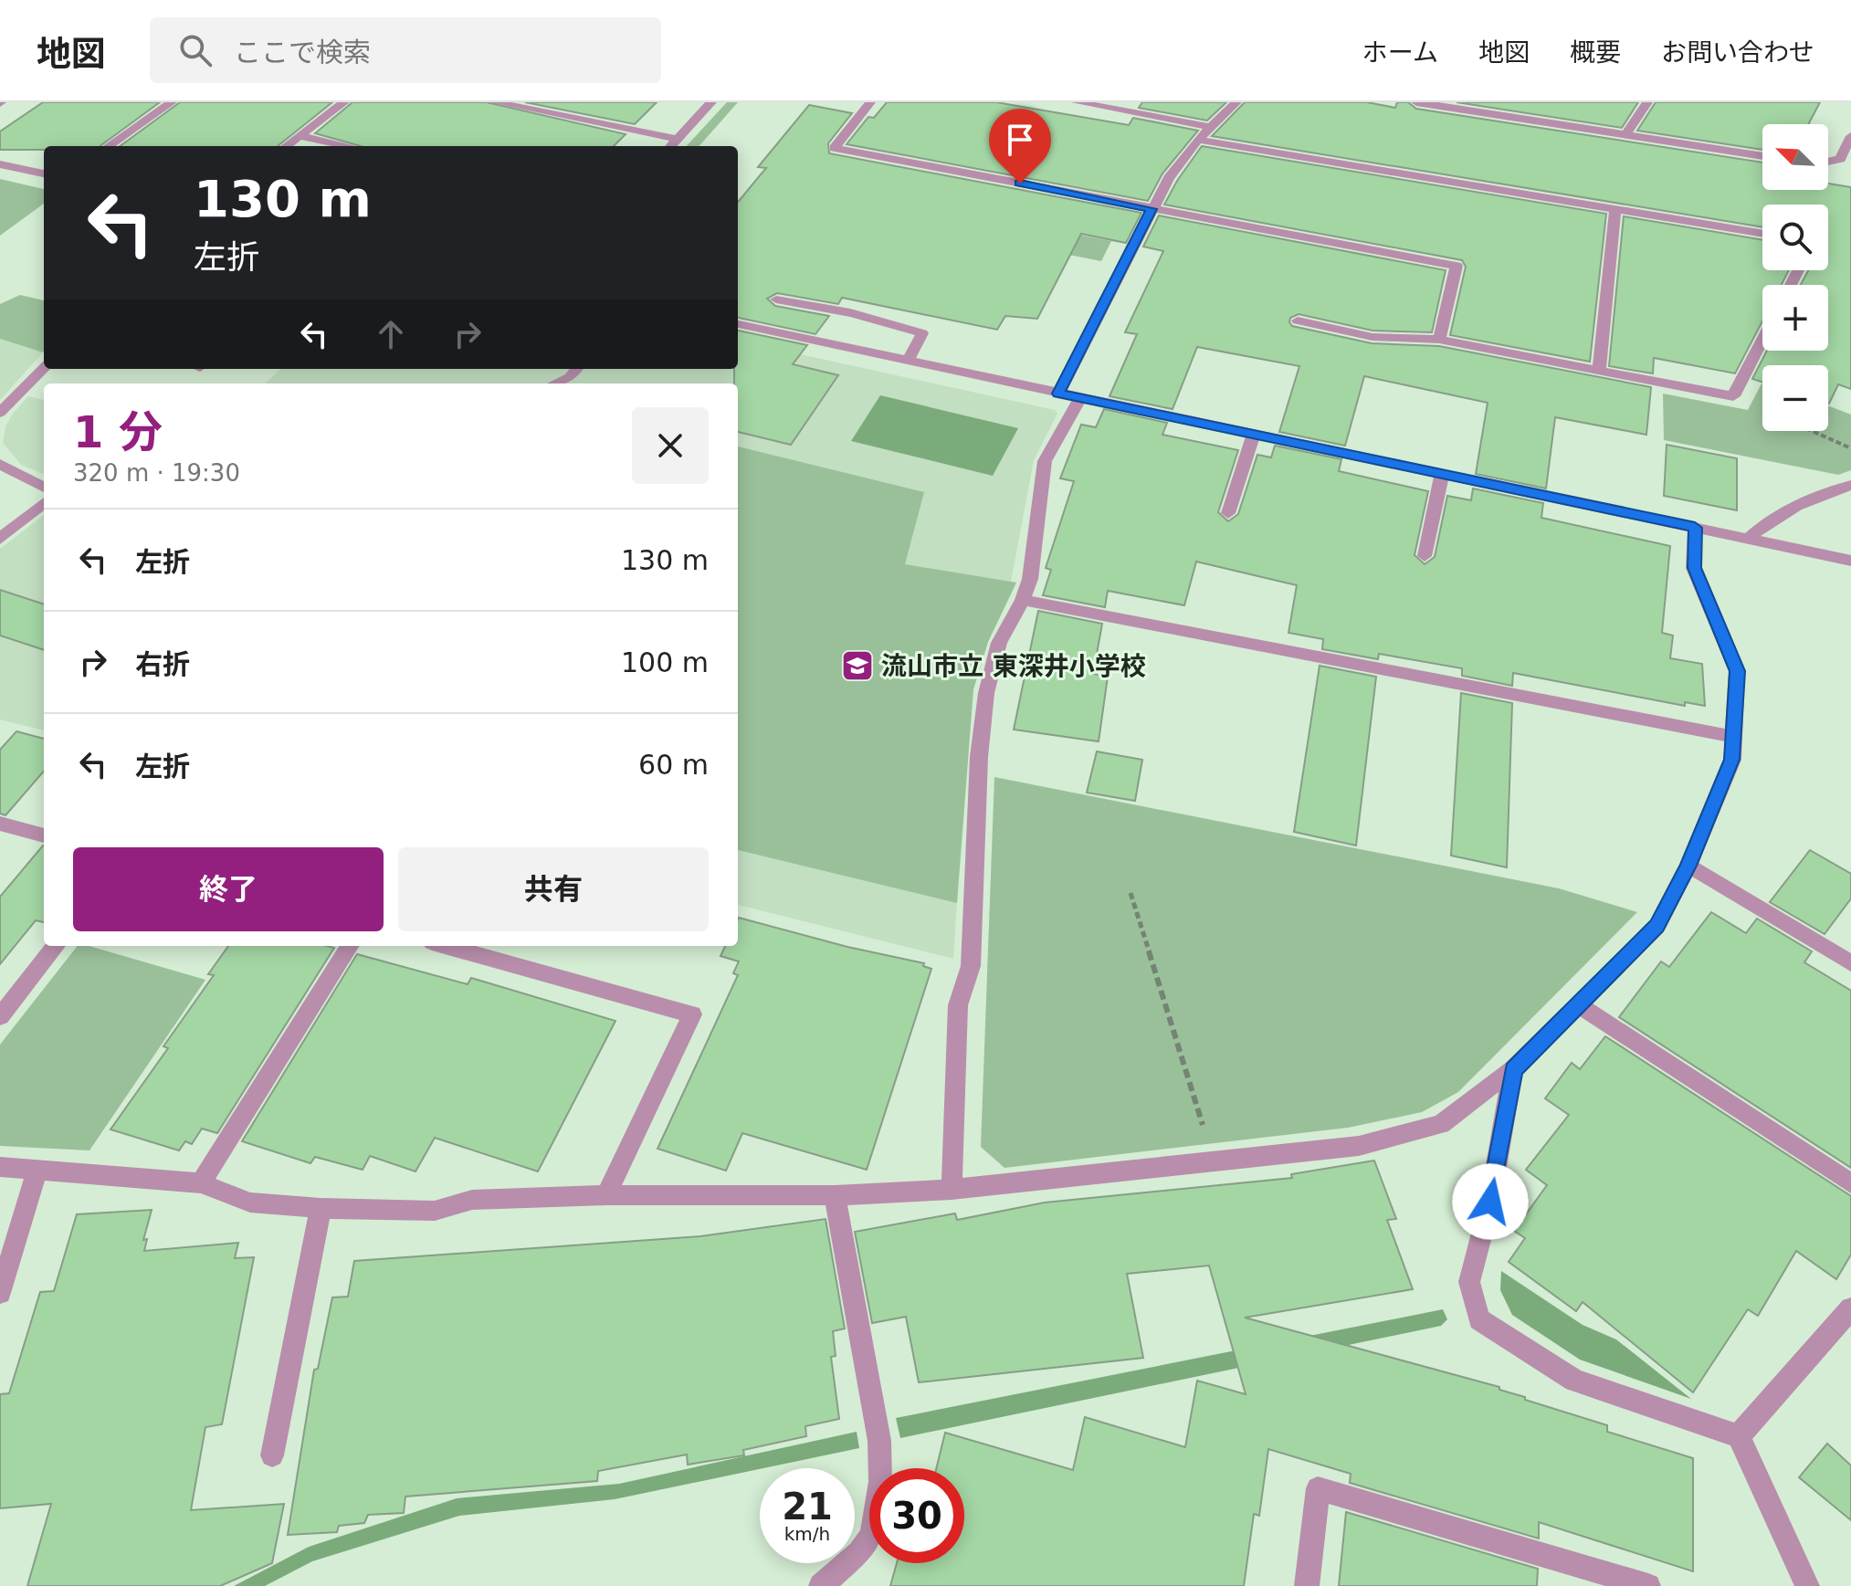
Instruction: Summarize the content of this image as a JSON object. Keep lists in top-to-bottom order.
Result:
{
  "places": {
    "school or university": ["流山市立 東深井小学校"]
  },
  "north": "top left",
  "page": {
    "header": "地図",
    "search": "ここで検索",
    "nav": [
      "ホーム",
      "地図",
      "概要",
      "お問い合わせ"
    ],
    "map_buttons": ["+", "−"],
    "turn": ["130 m", "左折"],
    "heading": ["1 分", "320 m · 19:30"],
    "list": [
      {
        "name": "左折",
        "value": "130 m"
      },
      {
        "name": "右折",
        "value": "100 m"
      },
      {
        "name": "左折",
        "value": "60 m"
      }
    ],
    "buttons": ["終了", "共有"],
    "speed": "21 km/h",
    "limit": "30"
  }
}
